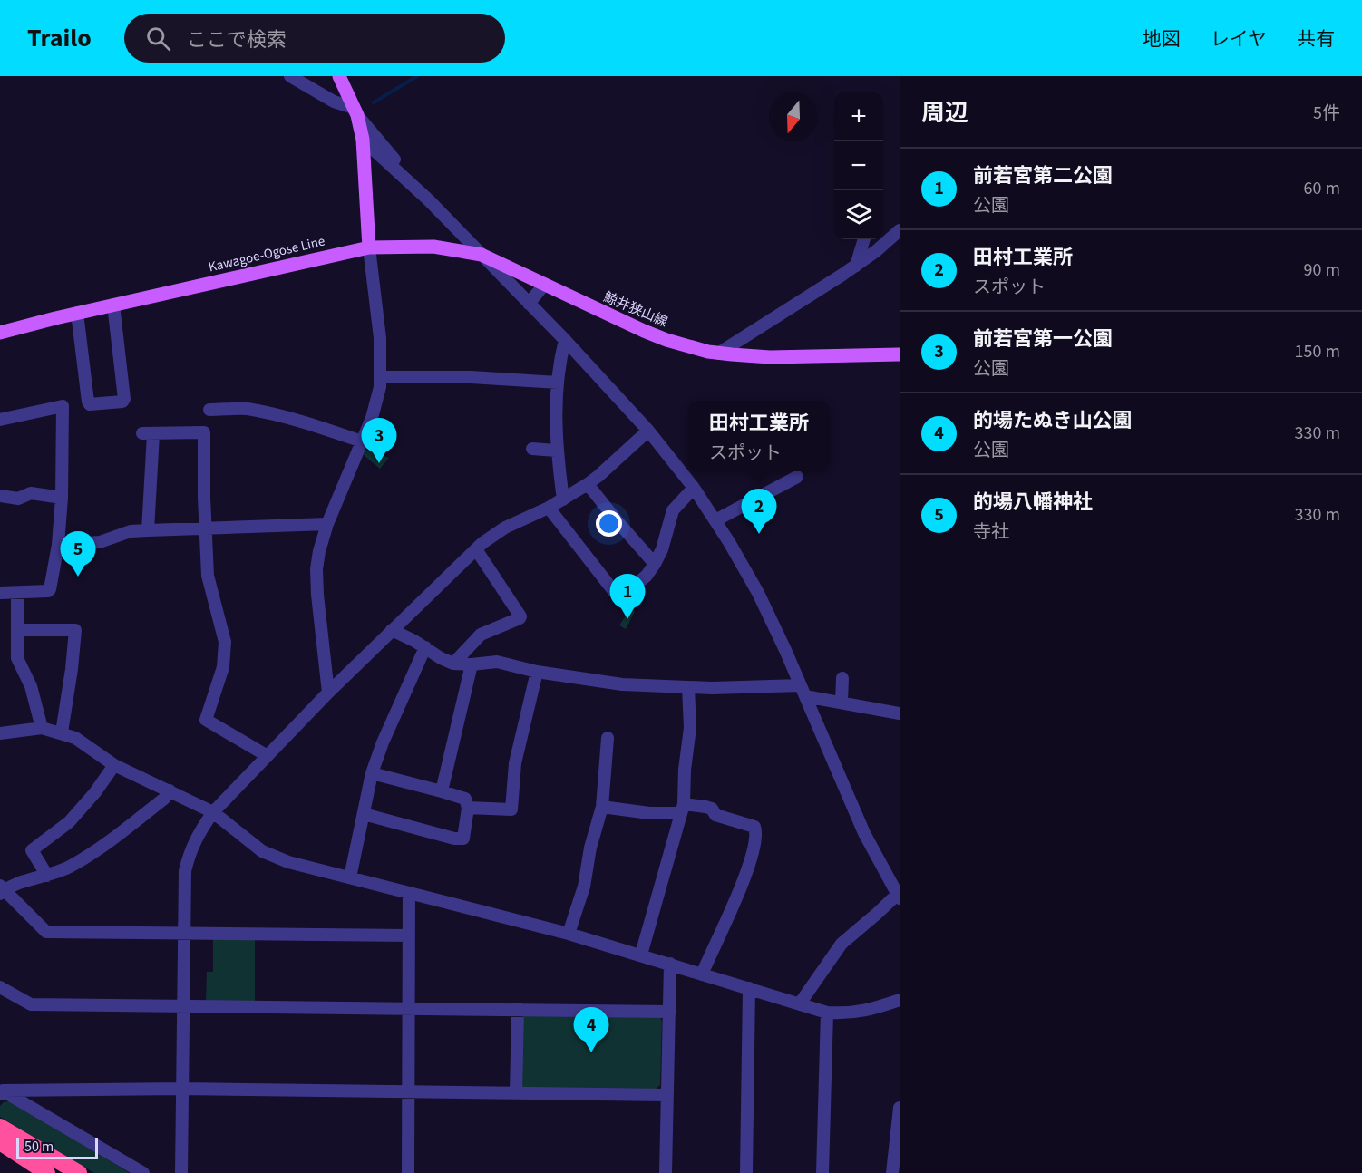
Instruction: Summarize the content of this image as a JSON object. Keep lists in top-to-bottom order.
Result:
{
  "streets": {
    "main road": ["Kawagoe-Ogose Line", "鯨井狭山線"]
  },
  "crossings": [
    ["Kawagoe-Ogose Line", "鯨井狭山線"]
  ],
  "scale_bar": "50 m",
  "north": "bottom",
  "page": {
    "header": "Trailo",
    "search": "ここで検索",
    "nav": ["地図", "レイヤ", "共有"],
    "heading": ["周辺", "5件"],
    "map_buttons": ["+", "−"],
    "list": [
      {
        "mark": "1",
        "name": "前若宮第二公園",
        "note": "公園",
        "value": "60 m"
      },
      {
        "mark": "2",
        "name": "田村工業所",
        "note": "スポット",
        "value": "90 m"
      },
      {
        "mark": "3",
        "name": "前若宮第一公園",
        "note": "公園",
        "value": "150 m"
      },
      {
        "mark": "4",
        "name": "的場たぬき山公園",
        "note": "公園",
        "value": "330 m"
      },
      {
        "mark": "5",
        "name": "的場八幡神社",
        "note": "寺社",
        "value": "330 m"
      }
    ],
    "popup": ["田村工業所", "スポット"],
    "pins": [
      "3",
      "2",
      "5",
      "1",
      "4"
    ],
    "scale": "50 m"
  }
}
